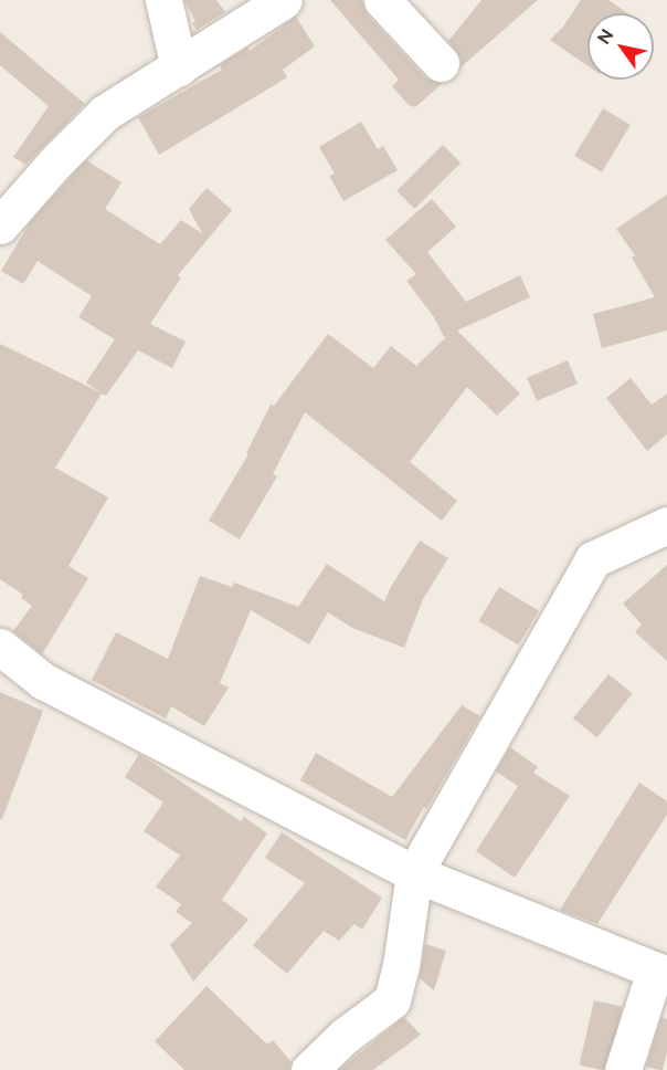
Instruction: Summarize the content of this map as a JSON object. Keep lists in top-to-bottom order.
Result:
{
  "north": "top left"
}
